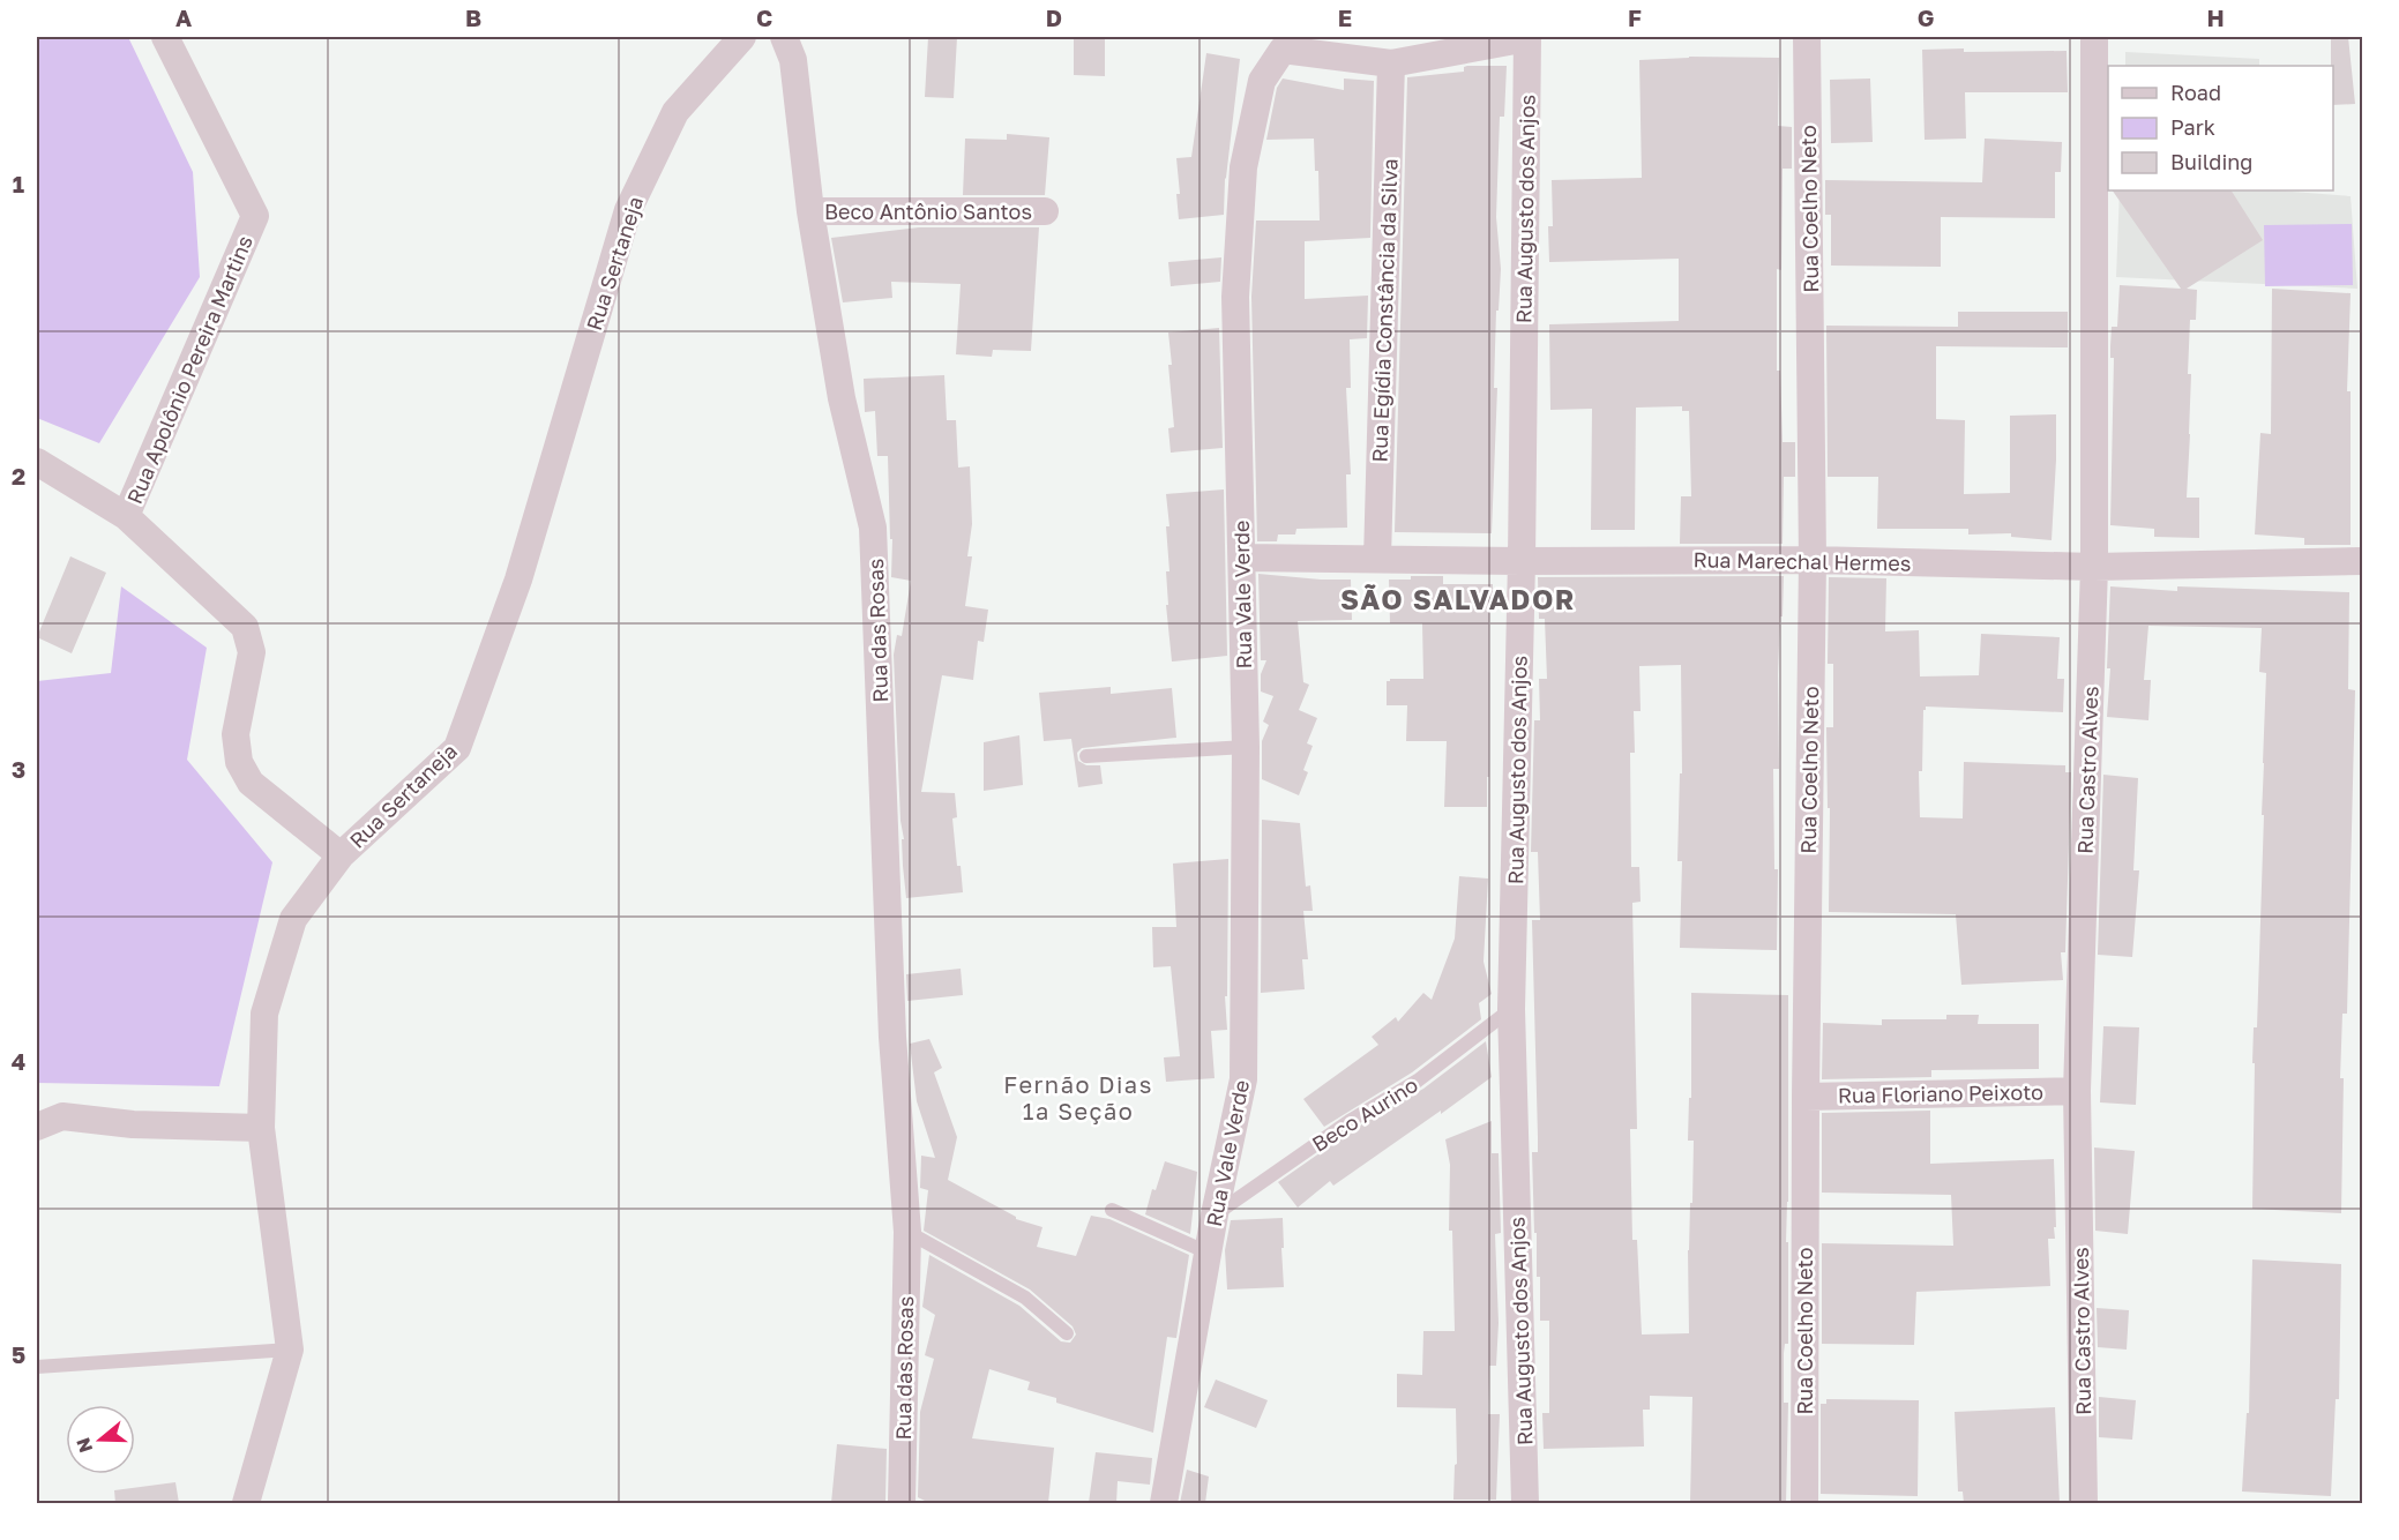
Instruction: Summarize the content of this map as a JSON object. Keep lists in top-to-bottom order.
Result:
{
  "streets": {
    "street": [
      "Rua Augusto dos Anjos",
      "Rua Coelho Neto",
      "Beco Antônio Santos",
      "Rua Sertaneja",
      "Rua Egídia Constância da Silva",
      "Rua Apolônio Pereira Martins",
      "Rua Marechal Hermes",
      "Rua Vale Verde",
      "Rua das Rosas",
      "Rua Castro Alves",
      "Rua Floriano Peixoto"
    ],
    "lane": ["Beco Aurino"]
  },
  "crossings": [
    ["Rua Augusto dos Anjos", "Rua Marechal Hermes"],
    ["Rua Augusto dos Anjos", "Beco Aurino"],
    ["Rua Coelho Neto", "Rua Marechal Hermes"],
    ["Rua Coelho Neto", "Rua Floriano Peixoto"],
    ["Beco Antônio Santos", "Rua das Rosas"],
    ["Rua Egídia Constância da Silva", "Rua Marechal Hermes"],
    ["Rua Egídia Constância da Silva", "Rua Vale Verde"],
    ["Rua Marechal Hermes", "Rua Vale Verde"],
    ["Rua Marechal Hermes", "Rua Castro Alves"],
    ["Rua Vale Verde", "Beco Aurino"],
    ["Rua Castro Alves", "Rua Floriano Peixoto"]
  ],
  "districts": ["SÃO SALVADOR", "Fernão Dias 1ª Seção"],
  "legend": ["Road", "Park", "Building"],
  "north": "left",
  "grid": {
    "columns": [
      "A",
      "B",
      "C",
      "D",
      "E",
      "F",
      "G",
      "H"
    ],
    "rows": [
      "1",
      "2",
      "3",
      "4",
      "5"
    ]
  }
}
